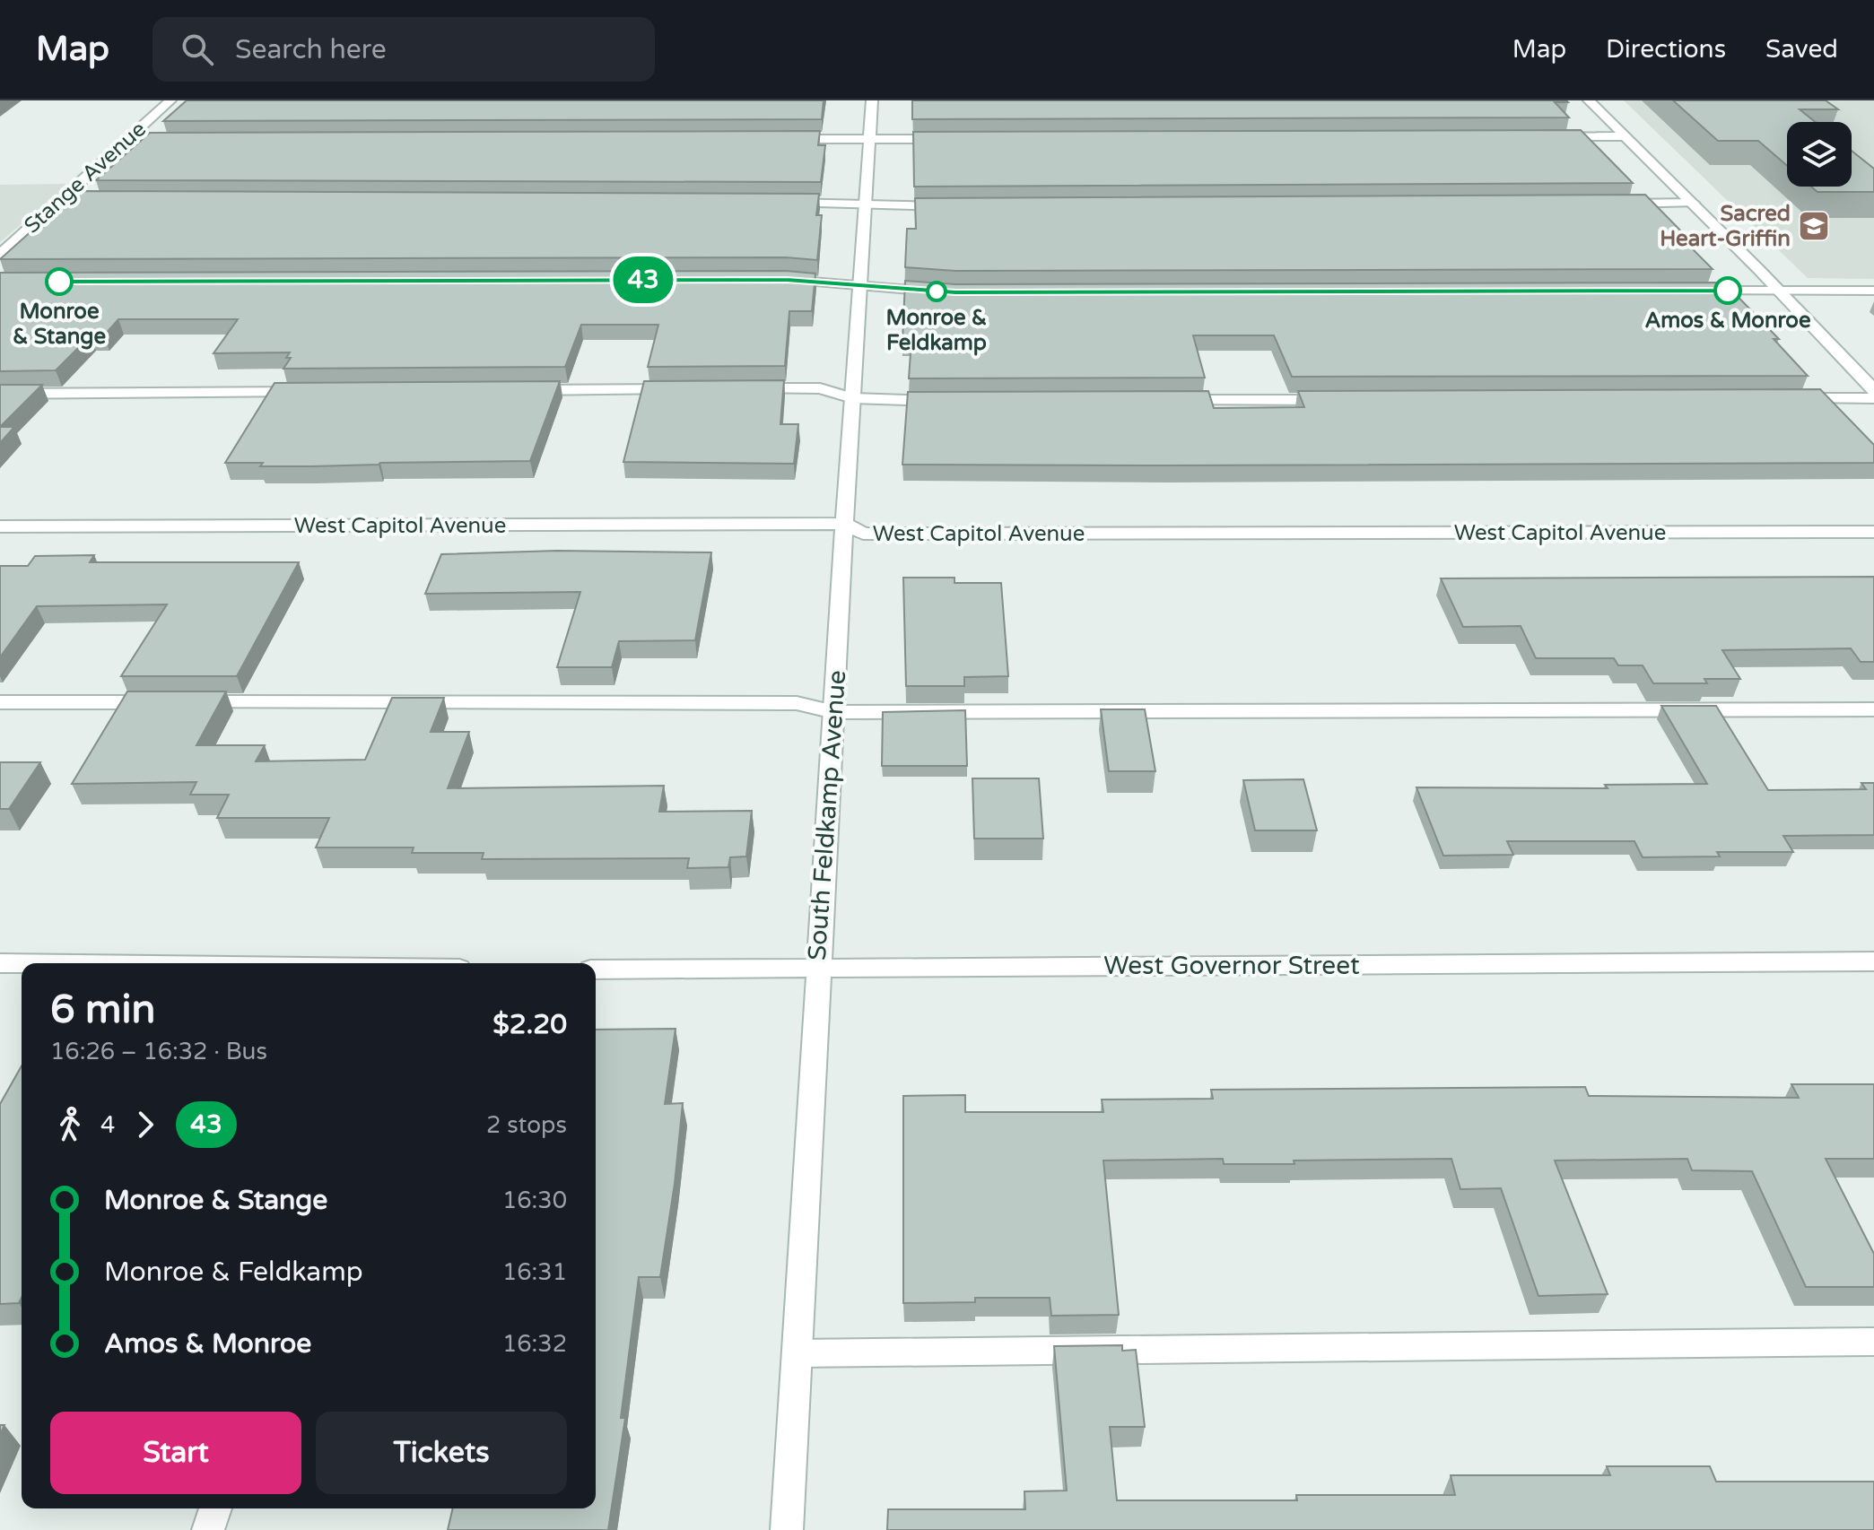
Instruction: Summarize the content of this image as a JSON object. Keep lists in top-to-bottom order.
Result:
{
  "streets": {
    "street": [
      "Stange Avenue",
      "West Capitol Avenue",
      "South Feldkamp Avenue",
      "West Governor Street"
    ]
  },
  "crossings": [
    ["West Capitol Avenue", "South Feldkamp Avenue"],
    ["South Feldkamp Avenue", "West Governor Street"]
  ],
  "places": {
    "school or university": ["Sacred Heart-Griffin"],
    "other": ["Monroe & Stange", "Amos & Monroe", "Monroe & Feldkamp"]
  },
  "lines": ["bus line 43"],
  "page": {
    "header": "Map",
    "search": "Search here",
    "nav": ["Map", "Directions", "Saved"],
    "on_map": "43",
    "heading": ["6 min", "16:26 – 16:32 · Bus", "$2.20"],
    "legs": ["4", "43", "2 stops"],
    "list": [
      {
        "name": "Monroe & Stange",
        "value": "16:30"
      },
      {
        "name": "Monroe & Feldkamp",
        "value": "16:31"
      },
      {
        "name": "Amos & Monroe",
        "value": "16:32"
      }
    ],
    "buttons": ["Start", "Tickets"]
  }
}
